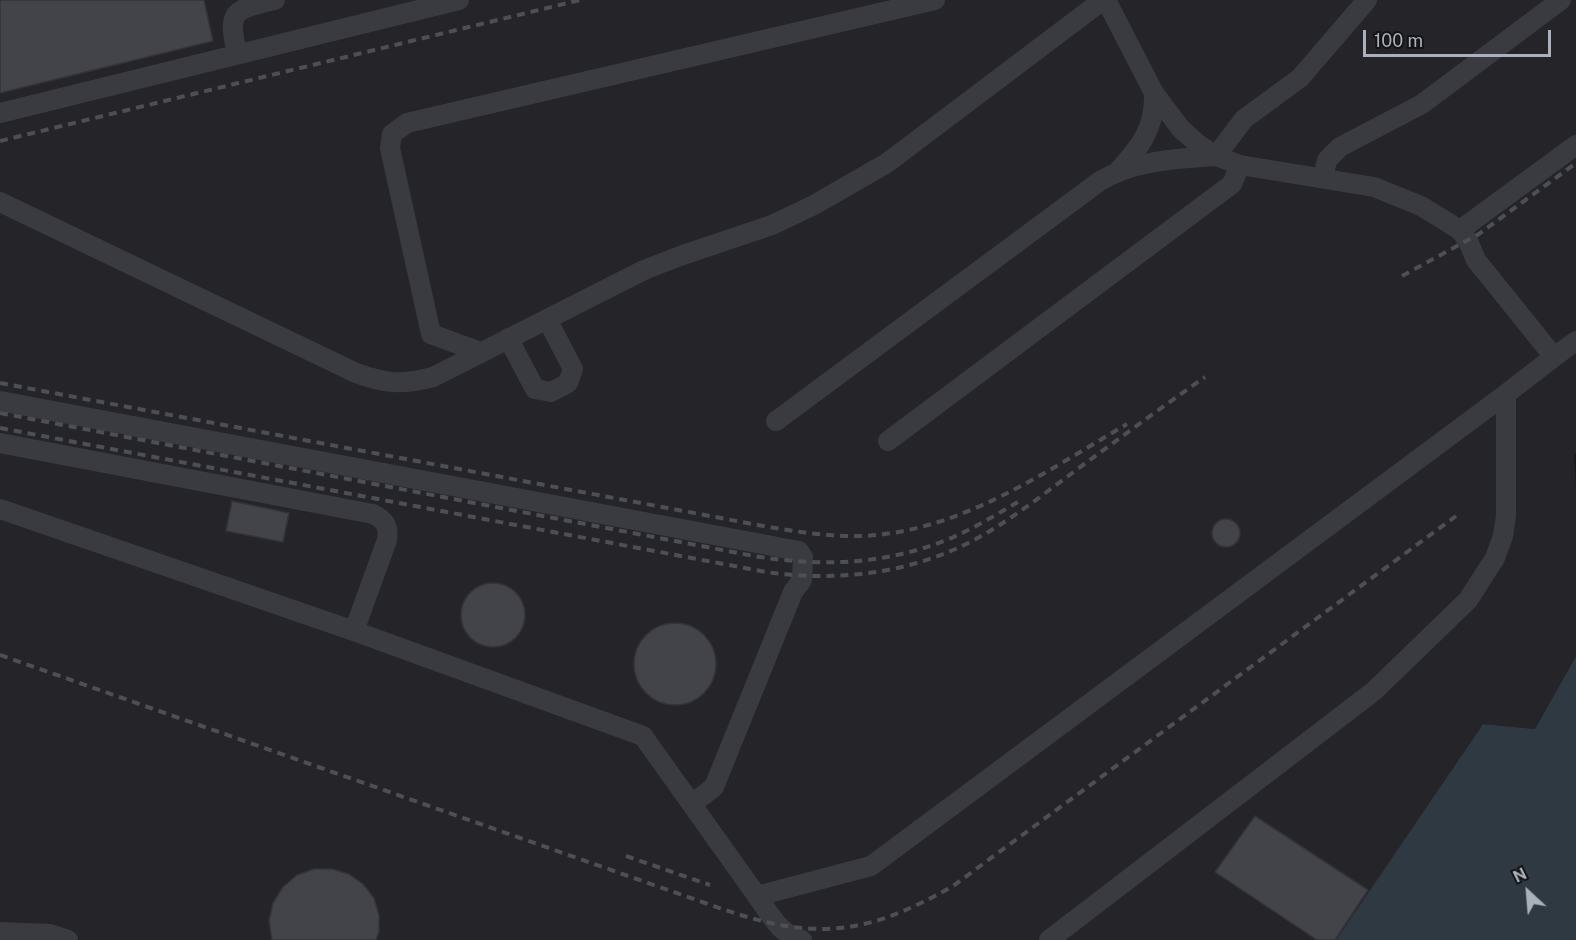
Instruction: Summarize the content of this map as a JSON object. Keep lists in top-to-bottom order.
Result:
{
  "scale_bar": "100 m",
  "north": "top left"
}
